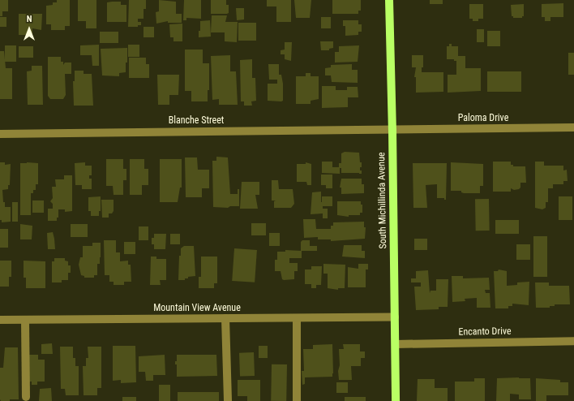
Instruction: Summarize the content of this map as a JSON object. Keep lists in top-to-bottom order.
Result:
{
  "streets": {
    "main road": ["South Michillinda Avenue"],
    "street": [
      "Paloma Drive",
      "Blanche Street",
      "Mountain View Avenue",
      "Encanto Drive"
    ]
  },
  "crossings": [
    ["Paloma Drive", "Blanche Street"],
    ["Paloma Drive", "South Michillinda Avenue"],
    ["Blanche Street", "South Michillinda Avenue"],
    ["South Michillinda Avenue", "Mountain View Avenue"],
    ["South Michillinda Avenue", "Encanto Drive"]
  ],
  "north": "top"
}
